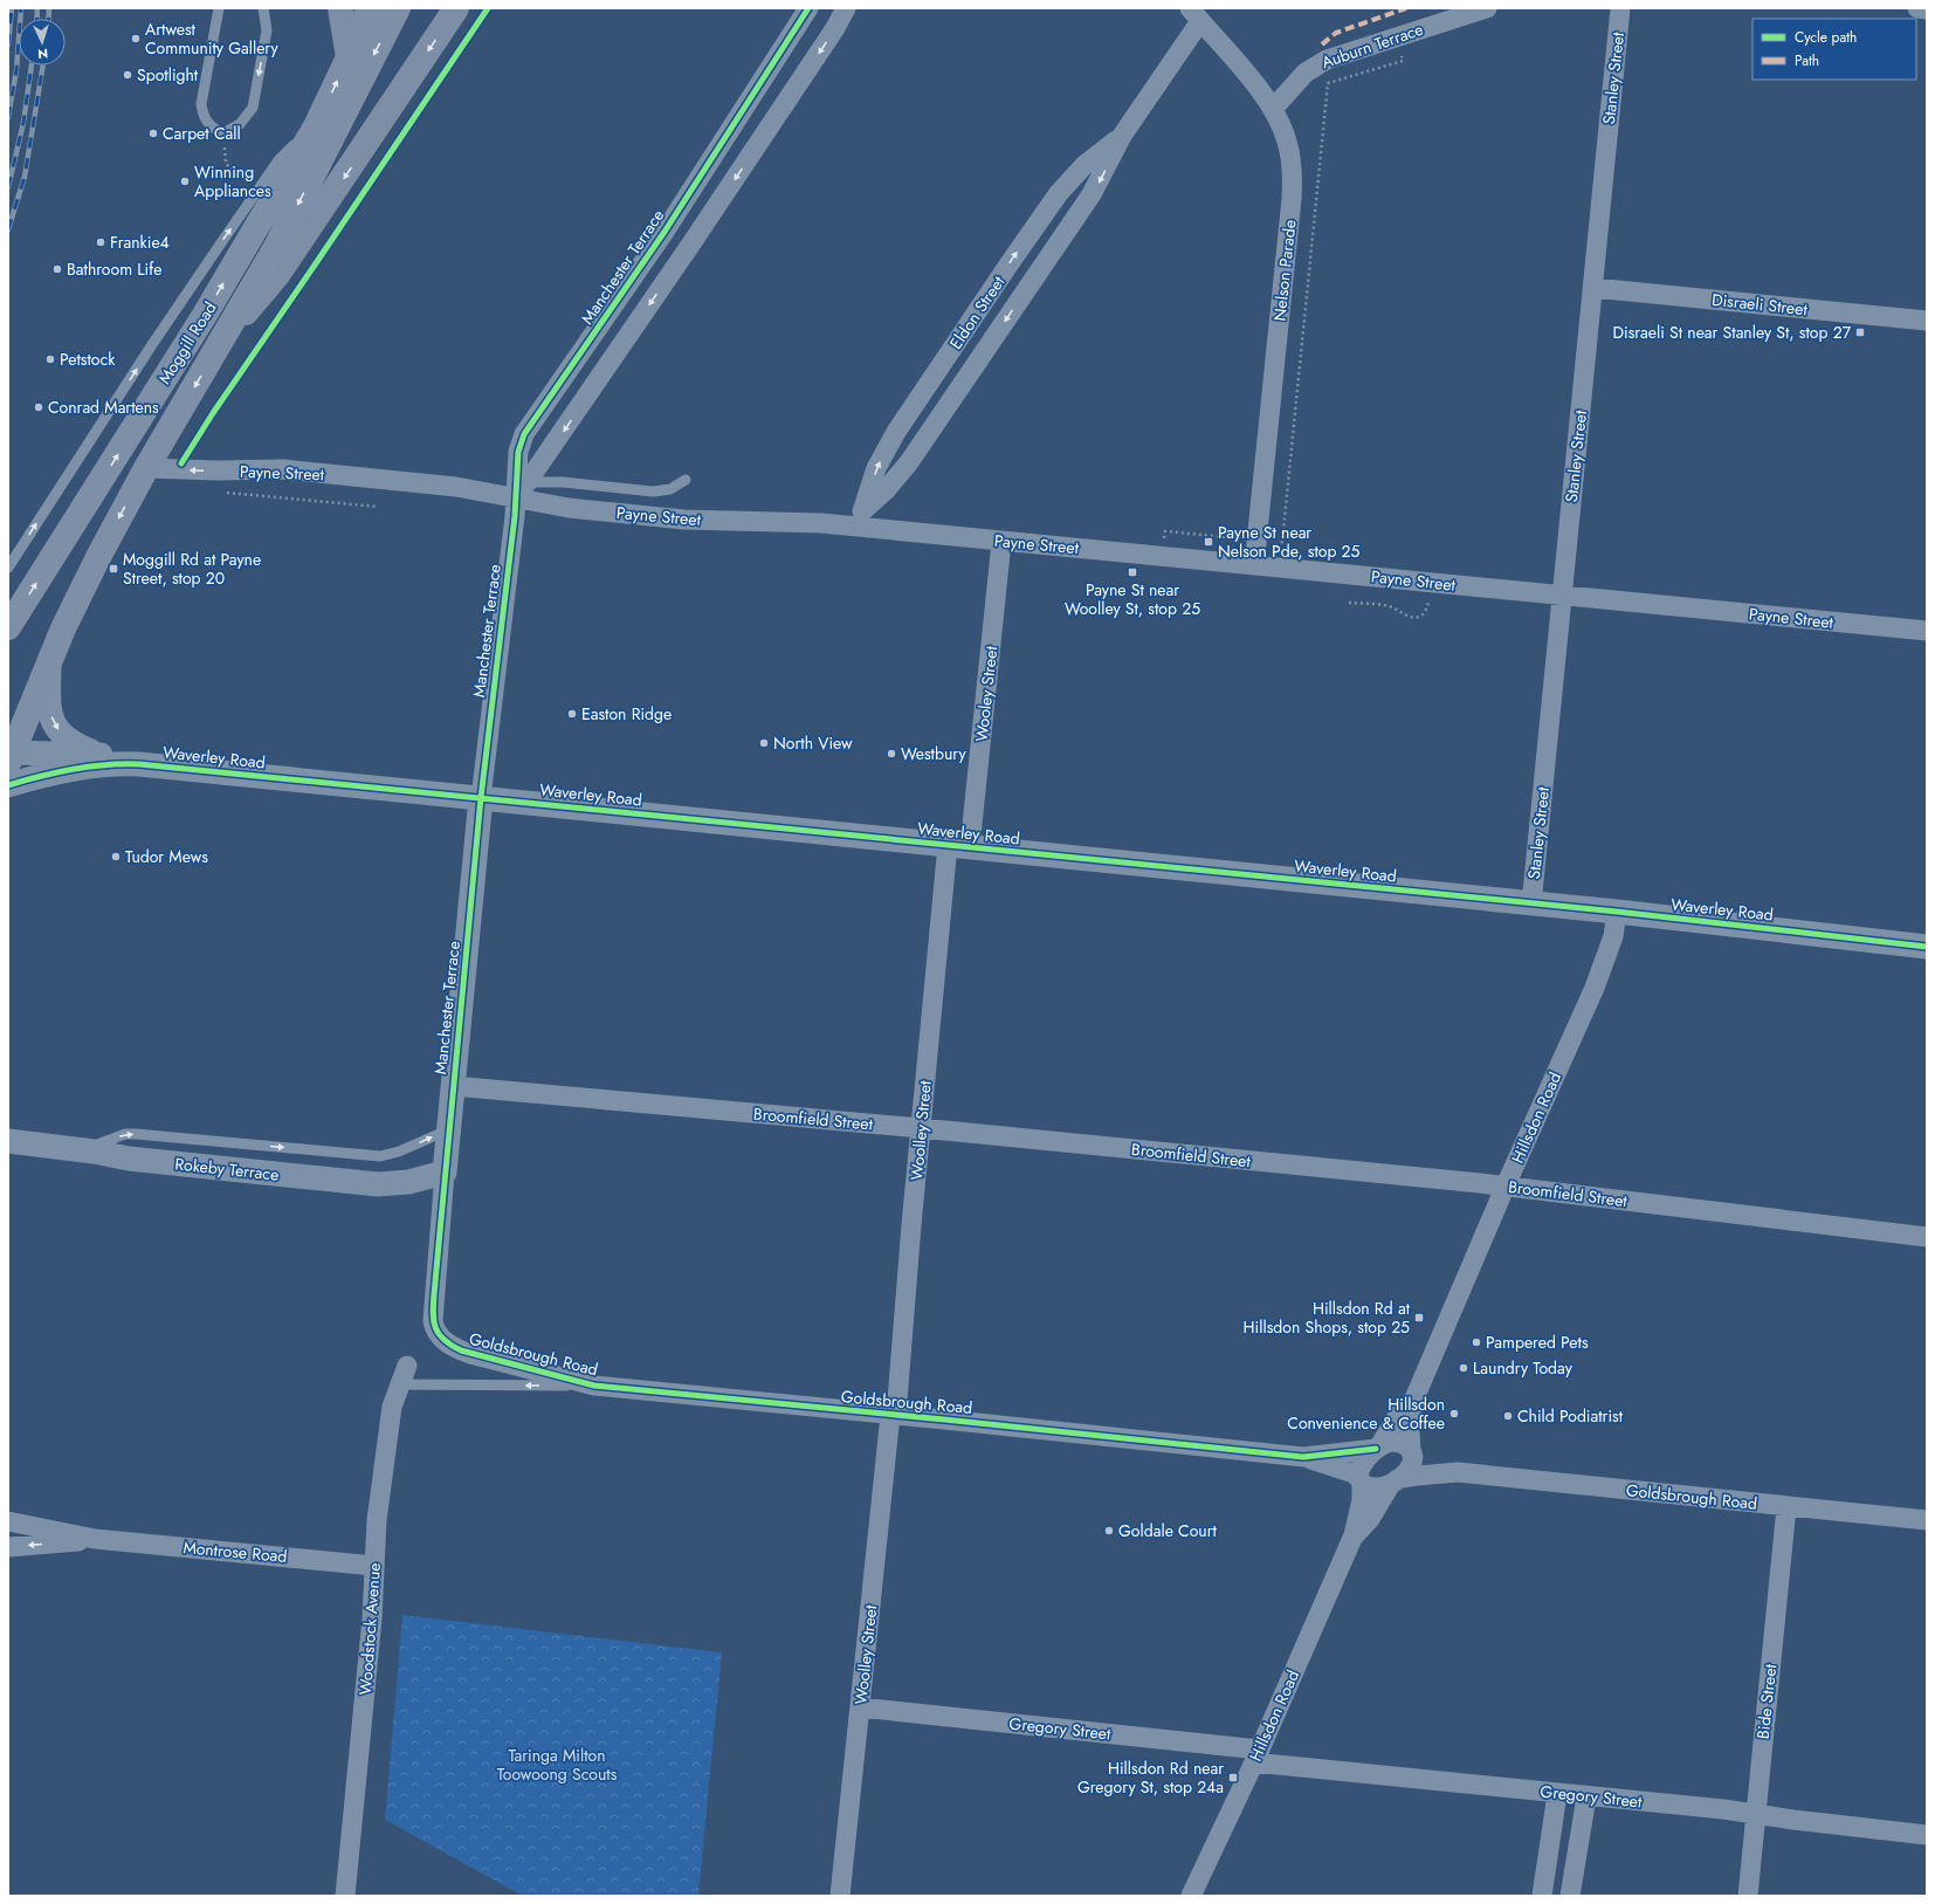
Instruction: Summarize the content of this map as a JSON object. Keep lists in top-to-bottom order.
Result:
{
  "streets": {
    "highway": ["Moggill Road"],
    "street": [
      "Auburn Terrace",
      "Stanley Street",
      "Manchester Terrace",
      "Nelson Parade",
      "Disraeli Street",
      "Eldon Street",
      "Payne Street",
      "Wooley Street",
      "Waverley Road",
      "Hillsdon Road",
      "Broomfield Street",
      "Woolley Street",
      "Rokeby Terrace",
      "Goldsbrough Road",
      "Montrose Road",
      "Woodstock Avenue",
      "Bide Street",
      "Gregory Street"
    ]
  },
  "crossings": [
    ["Auburn Terrace", "Nelson Parade"],
    ["Stanley Street", "Disraeli Street"],
    ["Stanley Street", "Payne Street"],
    ["Stanley Street", "Waverley Road"],
    ["Manchester Terrace", "Payne Street"],
    ["Manchester Terrace", "Waverley Road"],
    ["Manchester Terrace", "Broomfield Street"],
    ["Manchester Terrace", "Rokeby Terrace"],
    ["Manchester Terrace", "Goldsbrough Road"],
    ["Nelson Parade", "Eldon Street"],
    ["Nelson Parade", "Payne Street"],
    ["Eldon Street", "Payne Street"],
    ["Moggill Road", "Payne Street"],
    ["Moggill Road", "Waverley Road"],
    ["Payne Street", "Wooley Street"],
    ["Wooley Street", "Waverley Road"],
    ["Wooley Street", "Woolley Street"],
    ["Waverley Road", "Hillsdon Road"],
    ["Waverley Road", "Woolley Street"],
    ["Hillsdon Road", "Broomfield Street"],
    ["Hillsdon Road", "Goldsbrough Road"],
    ["Hillsdon Road", "Gregory Street"],
    ["Broomfield Street", "Woolley Street"],
    ["Woolley Street", "Goldsbrough Road"],
    ["Woolley Street", "Gregory Street"],
    ["Goldsbrough Road", "Woodstock Avenue"],
    ["Goldsbrough Road", "Bide Street"],
    ["Montrose Road", "Woodstock Avenue"],
    ["Bide Street", "Gregory Street"]
  ],
  "parks": ["Taringa Milton Toowoong Scouts"],
  "places": {
    "other": [
      "Artwest Community Gallery",
      "Spotlight",
      "Carpet Call",
      "Winning Appliances",
      "Frankie4",
      "Bathroom Life",
      "Petstock",
      "Conrad Martens",
      "Easton Ridge",
      "North View",
      "Westbury",
      "Tudor Mews",
      "Pampered Pets",
      "Laundry Today",
      "Hillsdon Convenience & Coffee",
      "Child Podiatrist",
      "Goldale Court"
    ],
    "transit": [
      "Disraeli St near Stanley St, stop 27",
      "Payne St near Nelson Pde, stop 25",
      "Moggill Rd at Payne Street, stop 20",
      "Payne St near Woolley St, stop 25",
      "Hillsdon Rd at Hillsdon Shops, stop 25",
      "Hillsdon Rd near Gregory St, stop 24a"
    ]
  },
  "legend": ["Cycle path", "Path"],
  "north": "bottom"
}
